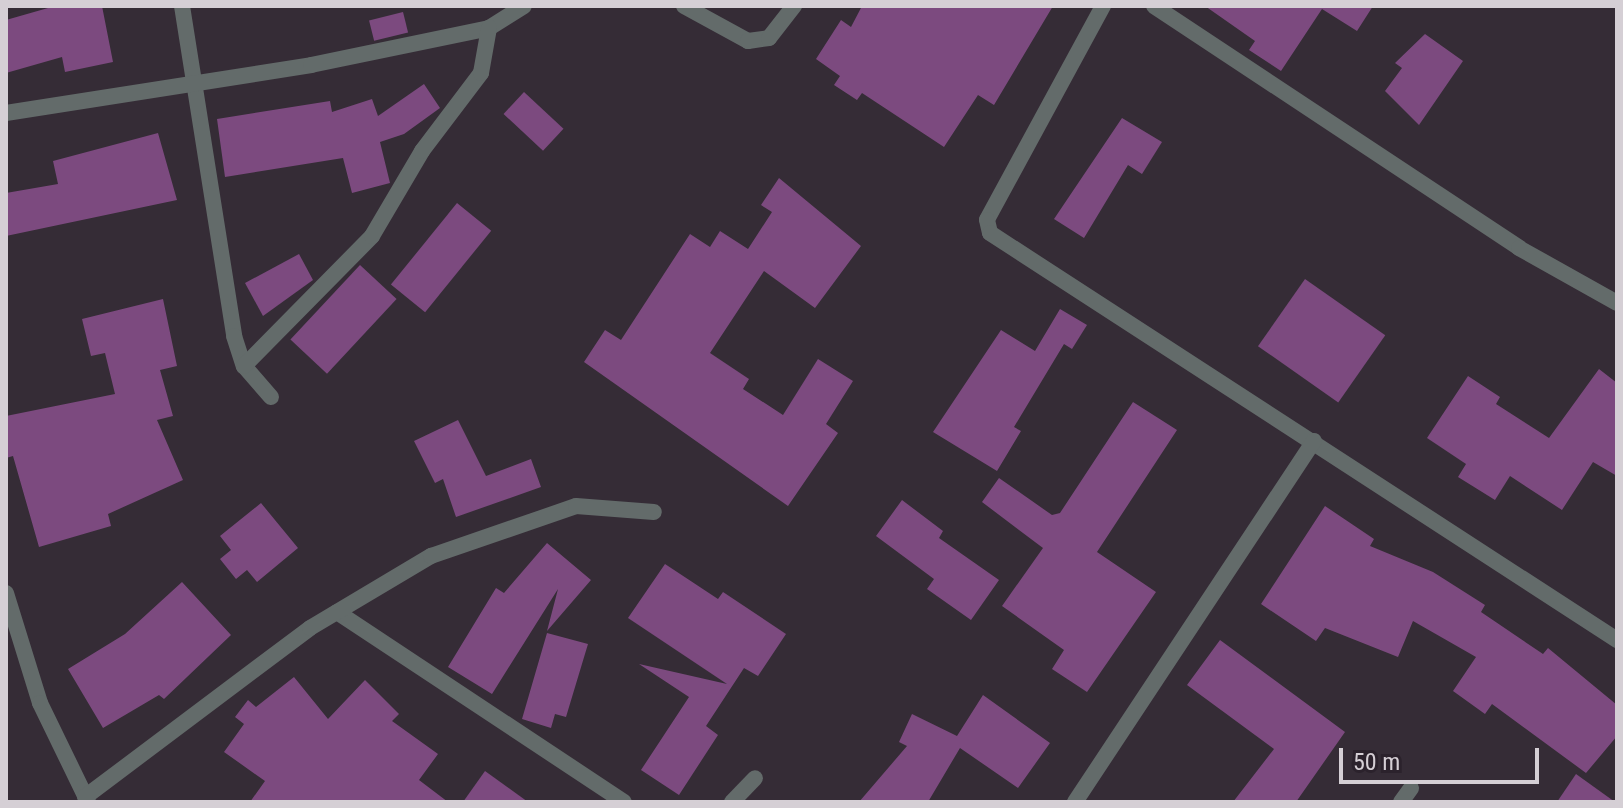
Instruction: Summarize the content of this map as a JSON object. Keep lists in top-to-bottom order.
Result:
{
  "scale_bar": "50 m"
}
